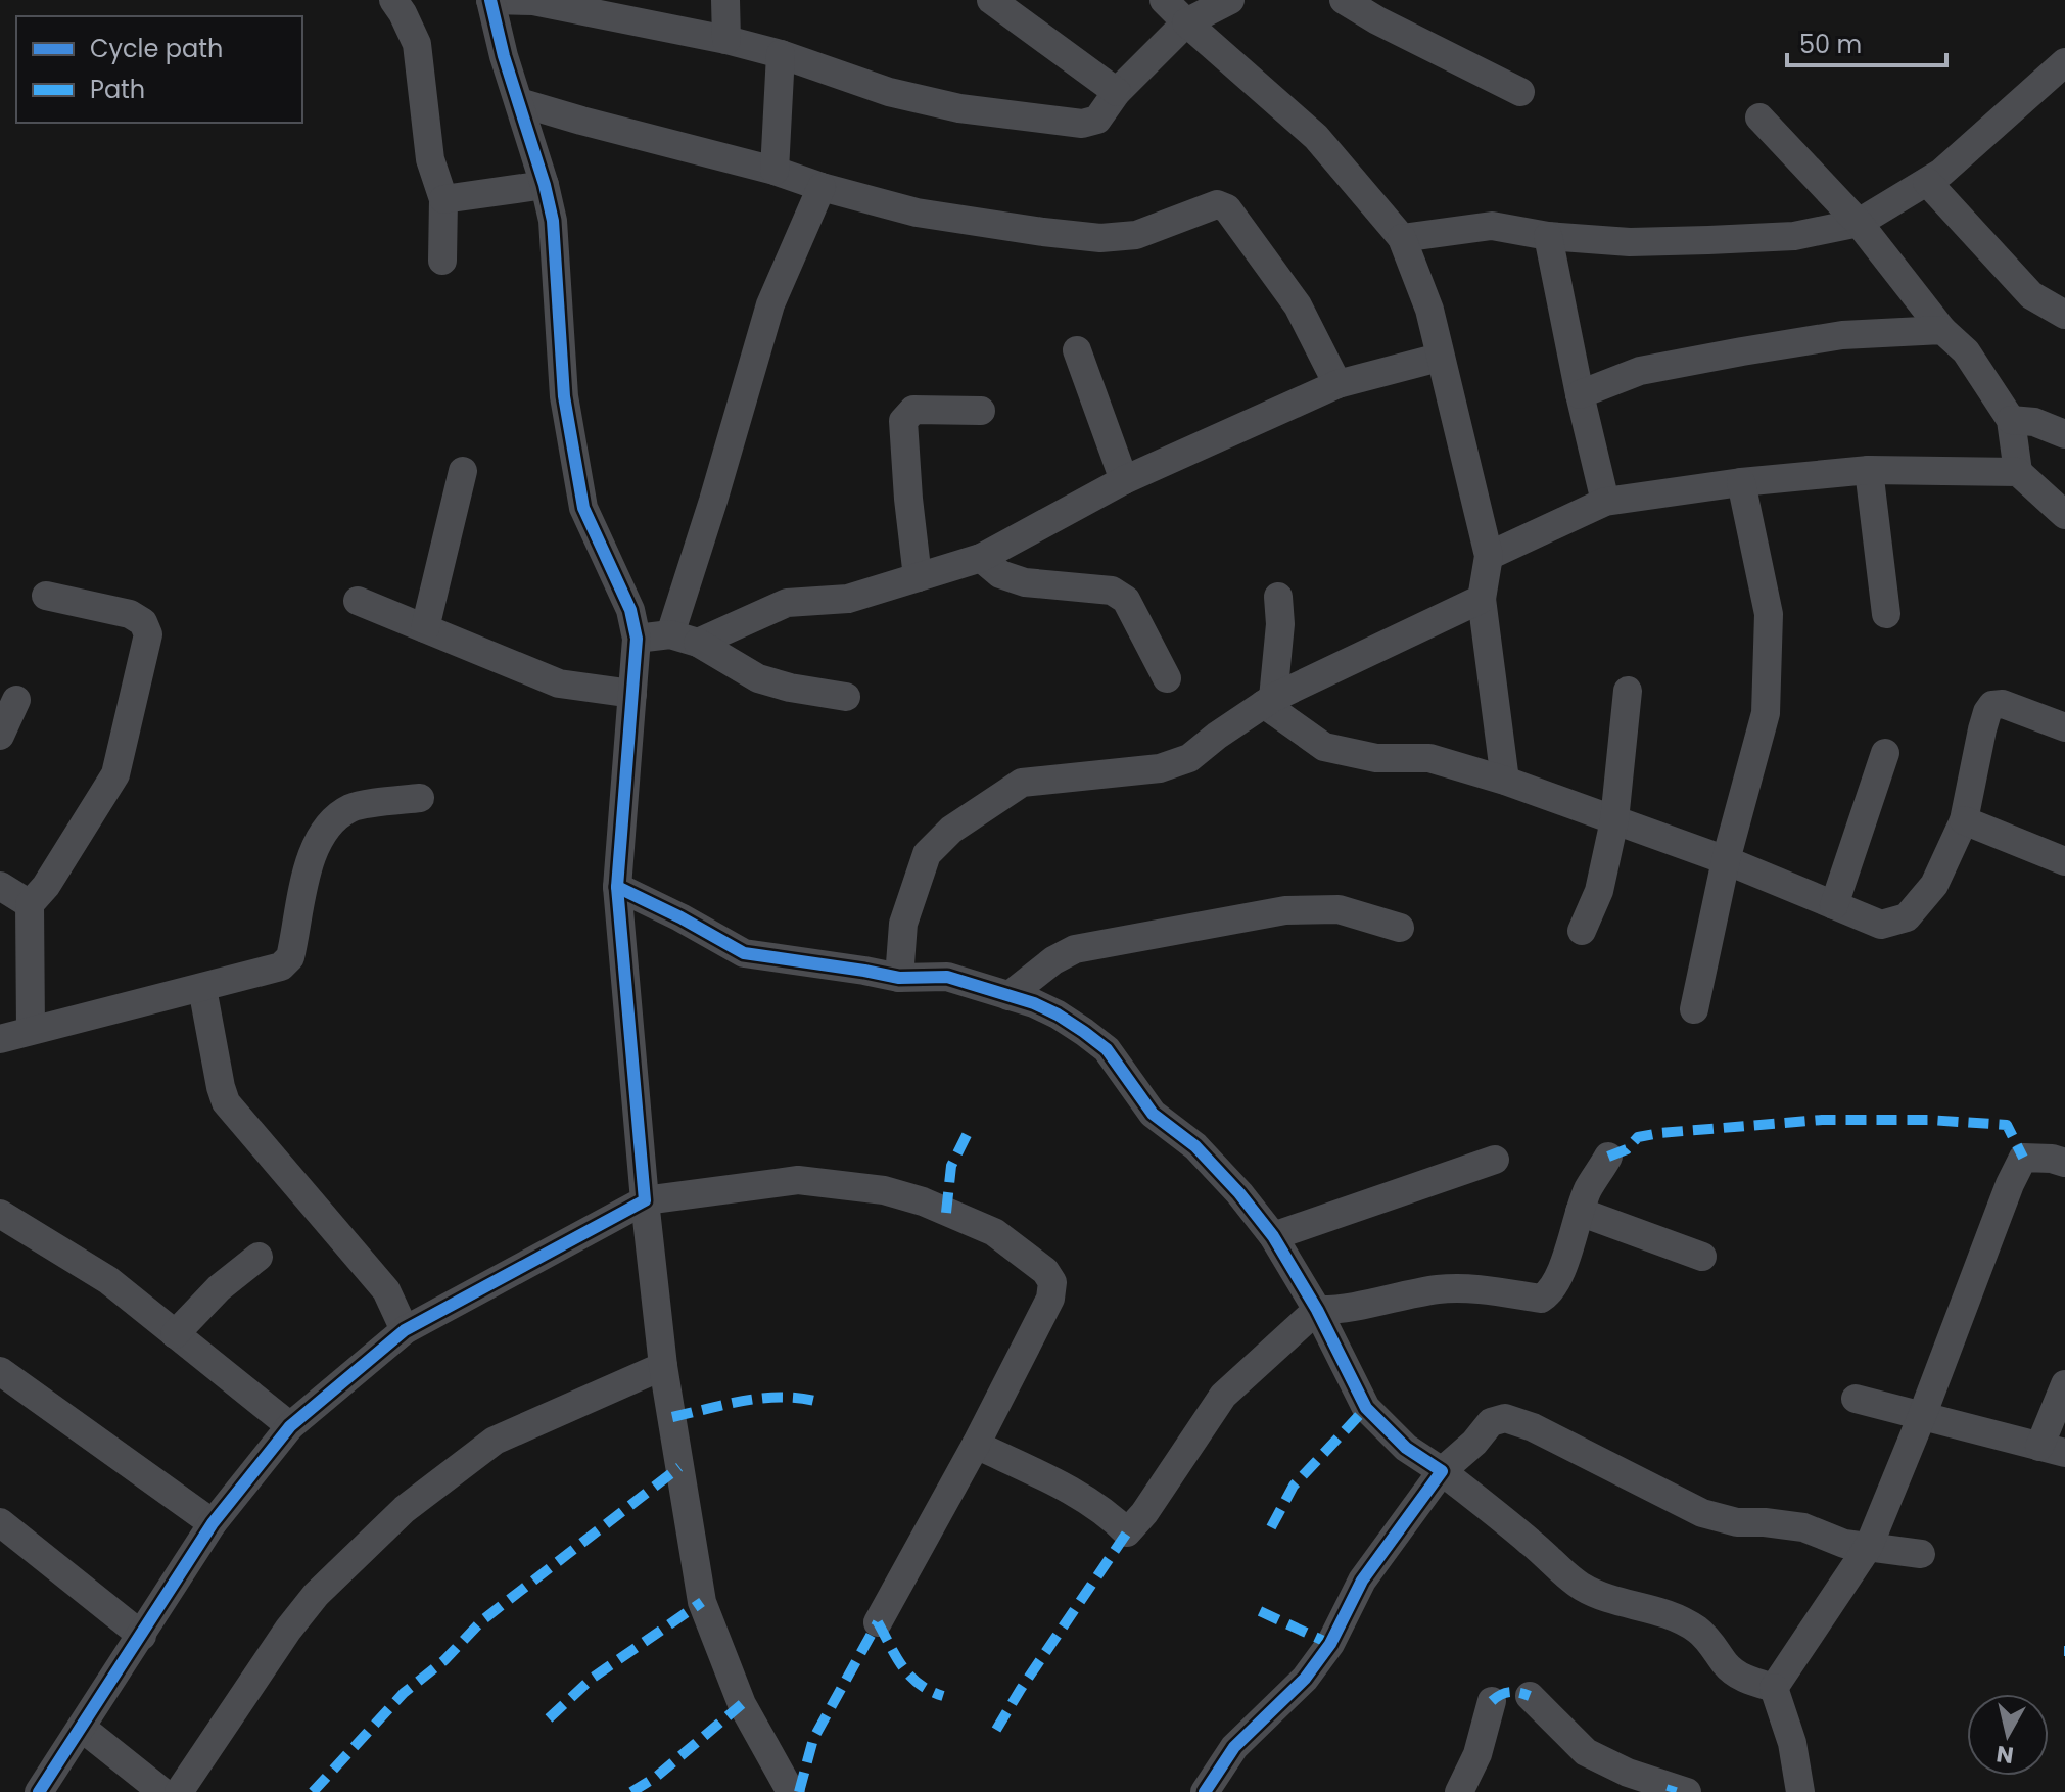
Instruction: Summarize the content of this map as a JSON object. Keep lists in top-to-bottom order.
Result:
{
  "legend": ["Cycle path", "Path"],
  "scale_bar": "50 m",
  "north": "bottom"
}
